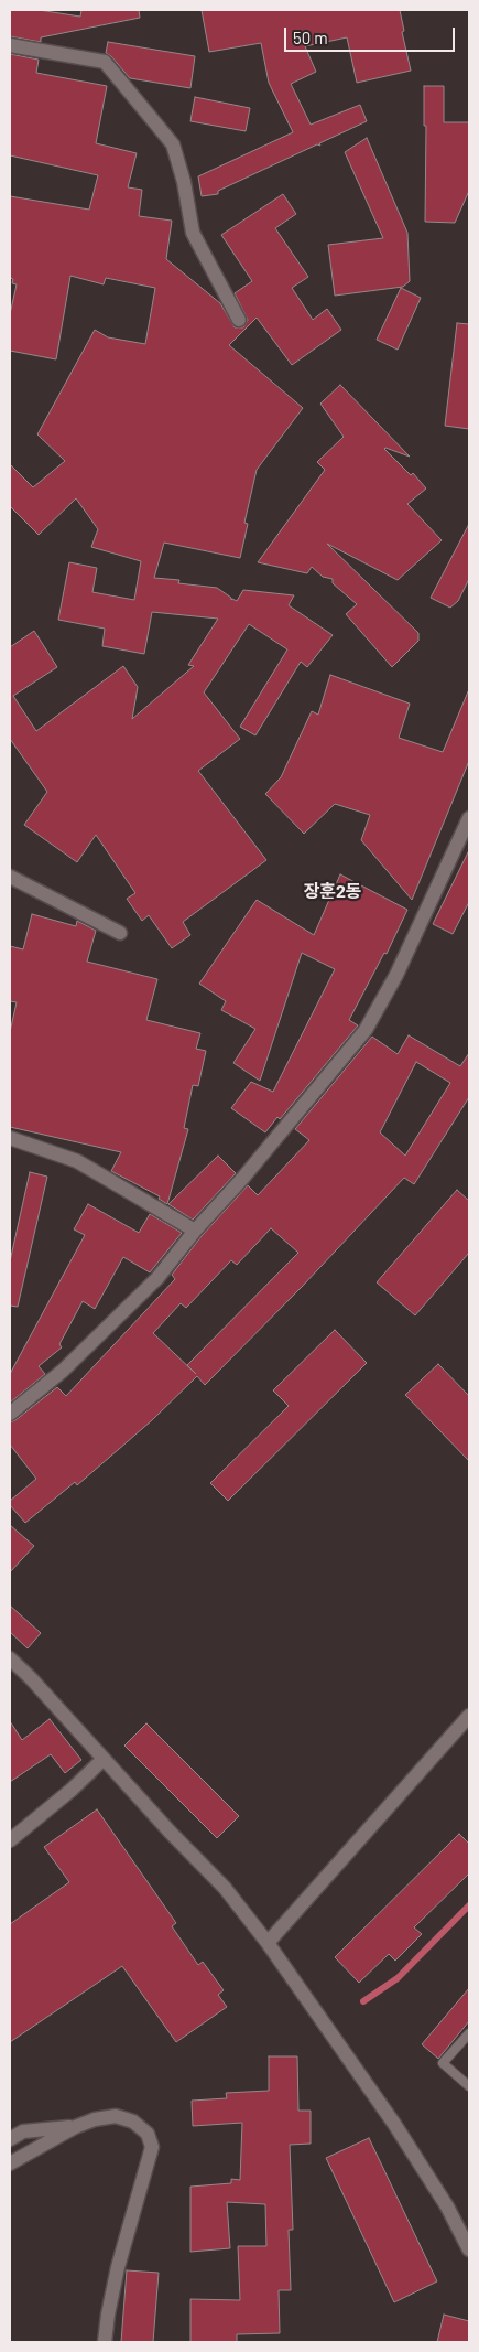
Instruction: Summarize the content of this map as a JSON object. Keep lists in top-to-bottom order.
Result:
{
  "districts": ["장훈2동"],
  "scale_bar": "50 m"
}
